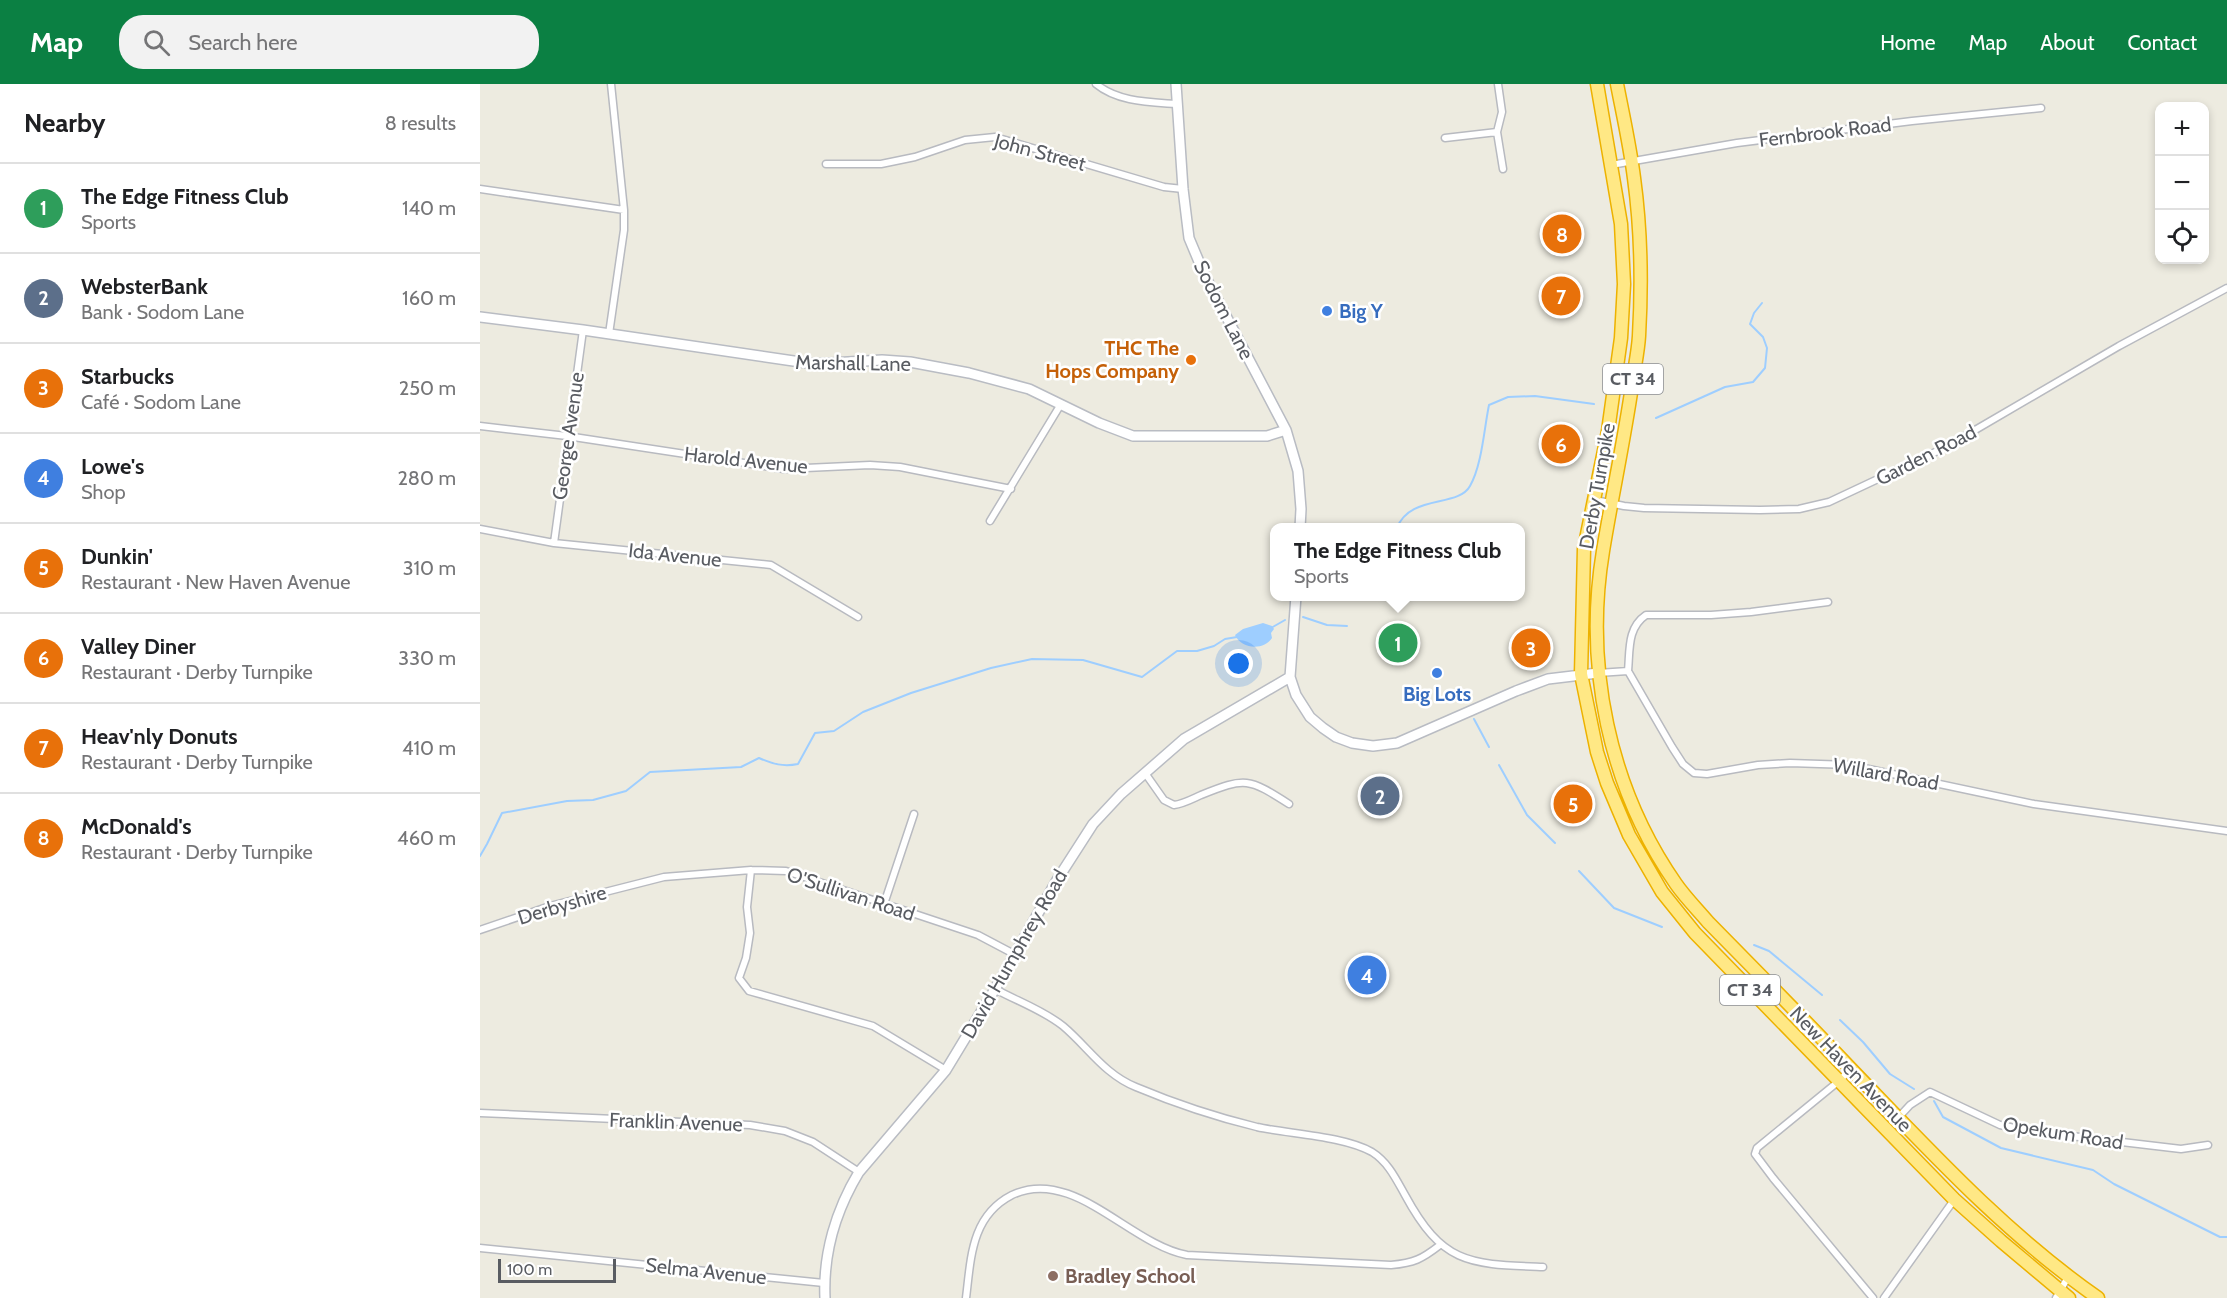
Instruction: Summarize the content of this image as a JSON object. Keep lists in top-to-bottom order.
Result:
{
  "streets": {
    "highway": ["CT 34", "Derby Turnpike", "New Haven Avenue"],
    "street": [
      "Fernbrook Road",
      "John Street",
      "Sodom Lane",
      "Marshall Lane",
      "George Avenue",
      "Garden Road",
      "Harold Avenue",
      "Ida Avenue",
      "Willard Road",
      "O'Sullivan Road",
      "Derbyshire",
      "David Humphrey Road",
      "Franklin Avenue",
      "Opekum Road",
      "Selma Avenue"
    ]
  },
  "crossings": [
    ["Fernbrook Road", "Derby Turnpike"],
    ["John Street", "Sodom Lane"],
    ["Sodom Lane", "Marshall Lane"],
    ["Marshall Lane", "George Avenue"],
    ["George Avenue", "Harold Avenue"],
    ["George Avenue", "Ida Avenue"],
    ["Garden Road", "Derby Turnpike"],
    ["Derby Turnpike", "New Haven Avenue"],
    ["O'Sullivan Road", "Derbyshire"],
    ["O'Sullivan Road", "David Humphrey Road"],
    ["David Humphrey Road", "Franklin Avenue"],
    ["David Humphrey Road", "Selma Avenue"],
    ["New Haven Avenue", "Opekum Road"]
  ],
  "places": [
    "Big Y",
    "THC The Hops Company",
    "Big Lots",
    "Bradley School"
  ],
  "scale_bar": "100 m",
  "page": {
    "header": "Map",
    "search": "Search here",
    "nav": [
      "Home",
      "Map",
      "About",
      "Contact"
    ],
    "heading": ["Nearby", "8 results"],
    "map_buttons": ["+", "−"],
    "list": [
      {
        "mark": "1",
        "name": "The Edge Fitness Club",
        "note": "Sports",
        "value": "140 m"
      },
      {
        "mark": "2",
        "name": "WebsterBank",
        "note": "Bank · Sodom Lane",
        "value": "160 m"
      },
      {
        "mark": "3",
        "name": "Starbucks",
        "note": "Café · Sodom Lane",
        "value": "250 m"
      },
      {
        "mark": "4",
        "name": "Lowe's",
        "note": "Shop",
        "value": "280 m"
      },
      {
        "mark": "5",
        "name": "Dunkin'",
        "note": "Restaurant · New Haven Avenue",
        "value": "310 m"
      },
      {
        "mark": "6",
        "name": "Valley Diner",
        "note": "Restaurant · Derby Turnpike",
        "value": "330 m"
      },
      {
        "mark": "7",
        "name": "Heav'nly Donuts",
        "note": "Restaurant · Derby Turnpike",
        "value": "410 m"
      },
      {
        "mark": "8",
        "name": "McDonald's",
        "note": "Restaurant · Derby Turnpike",
        "value": "460 m"
      }
    ],
    "pins": [
      "8",
      "7",
      "6",
      "1",
      "3",
      "2",
      "5",
      "4"
    ],
    "popup": ["The Edge Fitness Club", "Sports"],
    "scale": "100 m"
  }
}
